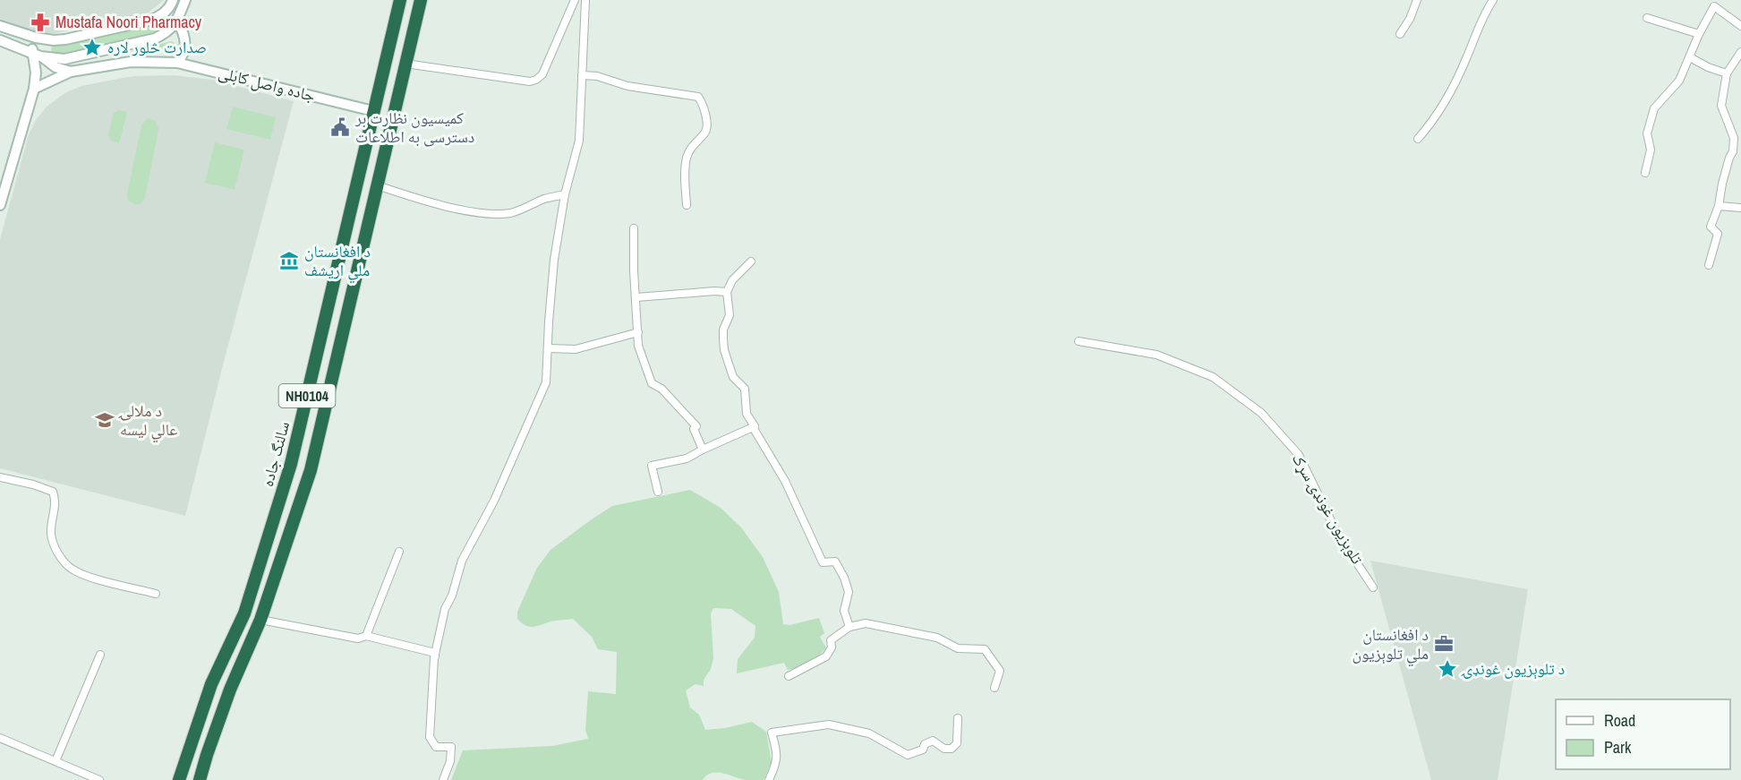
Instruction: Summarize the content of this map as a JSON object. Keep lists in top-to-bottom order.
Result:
{
  "streets": {
    "highway": ["NH0104", "سالنگ جاده"],
    "street": ["جاده واصل کابلی", "تلوېزيون غونډۍ سړک"]
  },
  "crossings": [
    ["جاده واصل کابلی", "سالنگ جاده"]
  ],
  "places": {
    "pharmacy": ["Mustafa Noori Pharmacy"],
    "place": ["صدارت څلور لاره", "د تلوېزیون غونډۍ"],
    "public building": ["کمیسیون نظارت بر دسترسی به اطلاعات"],
    "museum": ["د افغانستان ملي اریشف"],
    "school or university": ["د ملالۍ عالي لیسه"],
    "office": ["د افغانستان ملي تلوېزیون"]
  },
  "legend": ["Road", "Park"]
}
